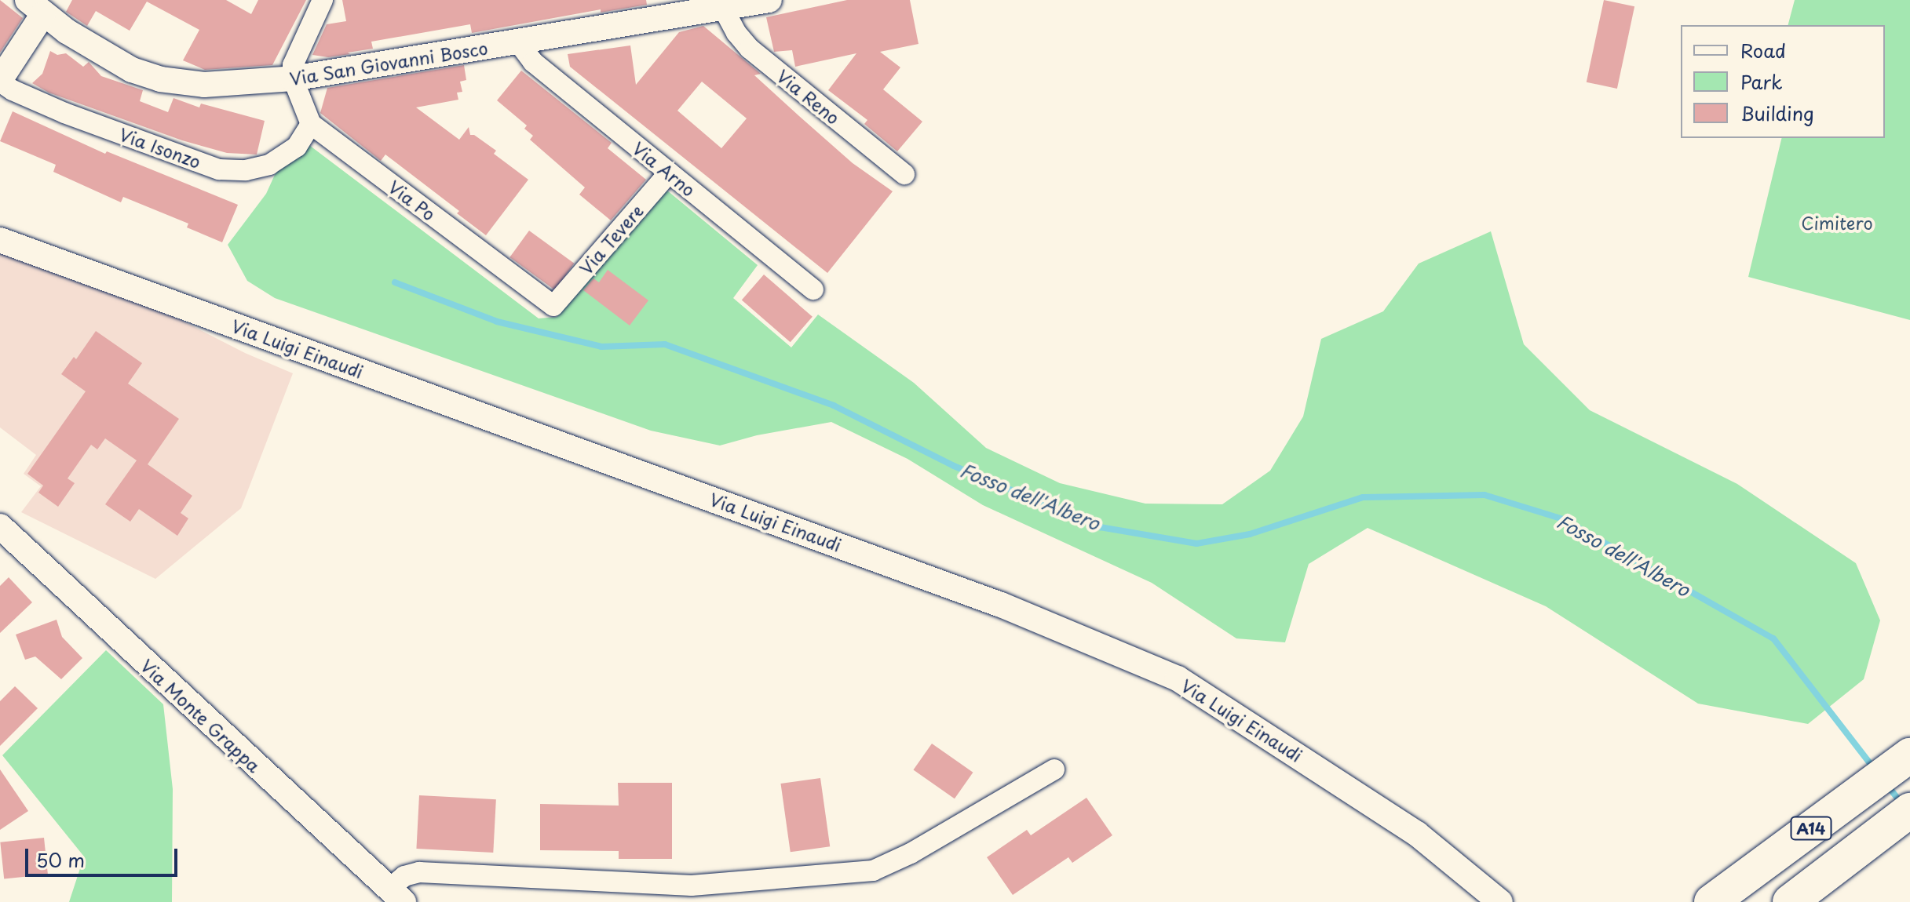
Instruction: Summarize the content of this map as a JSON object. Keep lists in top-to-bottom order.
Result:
{
  "streets": {
    "highway": ["A14"],
    "street": [
      "Via San Giovanni Bosco",
      "Via Reno",
      "Via Isonzo",
      "Via Arno",
      "Via Po",
      "Via Tevere",
      "Via Luigi Einaudi",
      "Via Monte Grappa"
    ]
  },
  "crossings": [
    ["Via San Giovanni Bosco", "Via Reno"],
    ["Via San Giovanni Bosco", "Via Isonzo"],
    ["Via San Giovanni Bosco", "Via Arno"],
    ["Via Isonzo", "Via Po"],
    ["Via Arno", "Via Tevere"],
    ["Via Po", "Via Tevere"]
  ],
  "water": ["Fosso dell'Albero"],
  "parks": ["Cimitero"],
  "legend": ["Road", "Park", "Building"],
  "scale_bar": "50 m"
}
